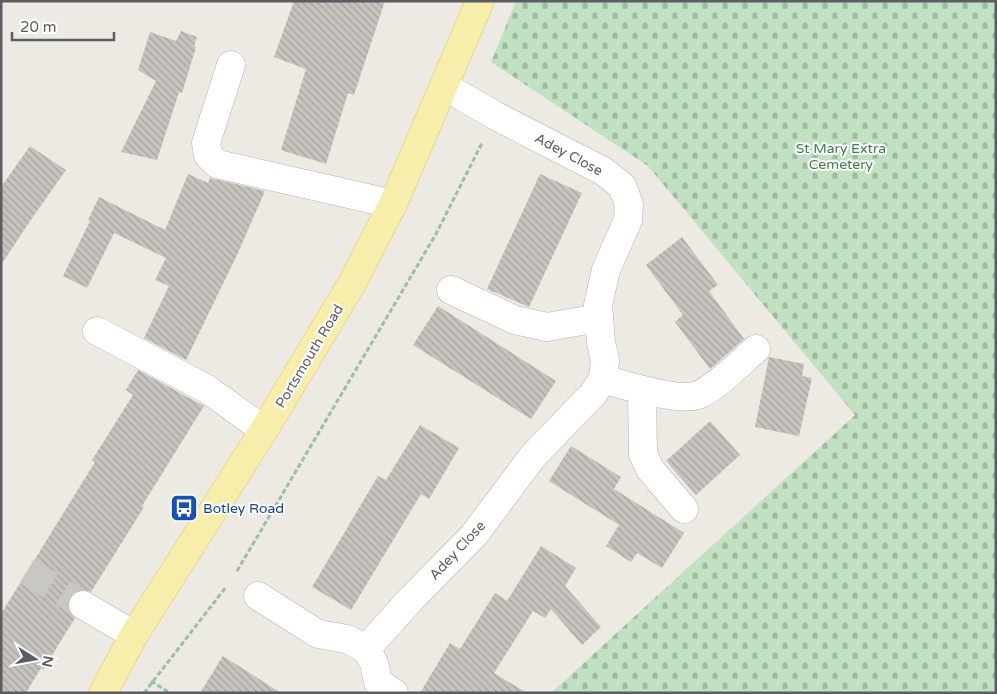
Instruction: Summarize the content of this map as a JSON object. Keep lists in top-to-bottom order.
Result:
{
  "streets": {
    "main road": ["Portsmouth Road"],
    "street": ["Adey Close"]
  },
  "crossings": [
    ["Adey Close", "Portsmouth Road"]
  ],
  "parks": ["St Mary Extra Cemetery"],
  "places": {
    "bus stop": ["Botley Road"]
  },
  "scale_bar": "20 m",
  "north": "right"
}
